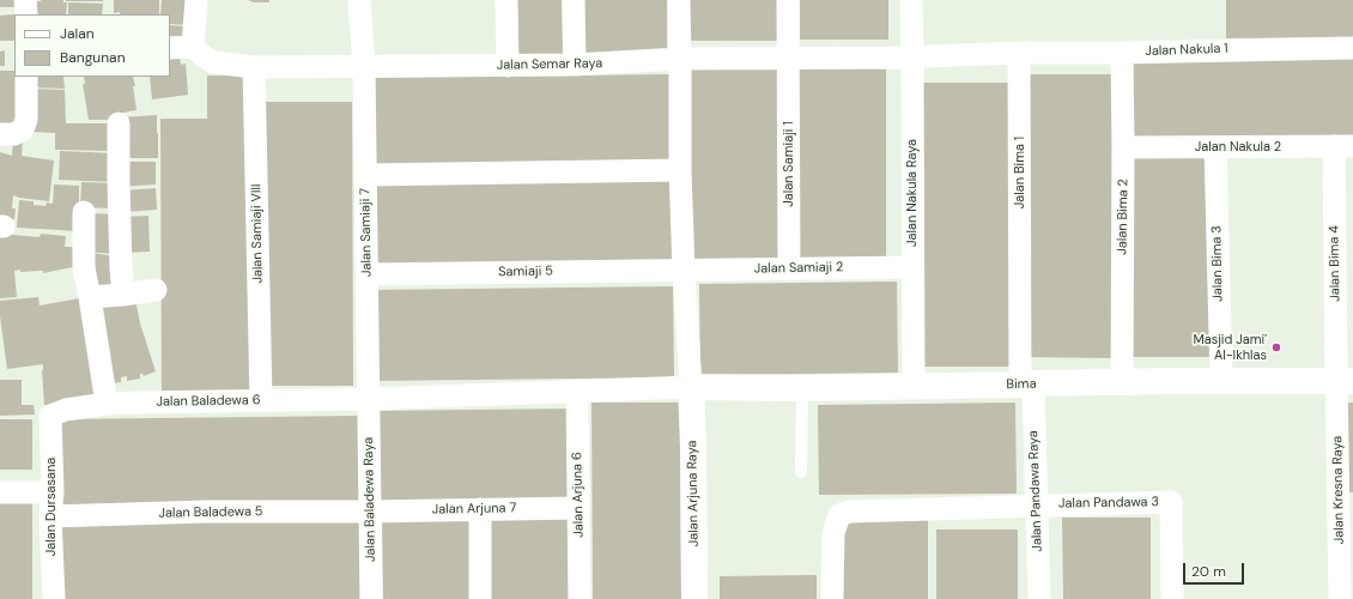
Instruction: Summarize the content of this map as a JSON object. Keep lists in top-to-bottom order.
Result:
{
  "streets": {
    "street": [
      "Jalan Nakula 1",
      "Jalan Semar Raya",
      "Jalan Nakula 2",
      "Jalan Samiaji 1",
      "Jalan Bima 1",
      "Jalan Nakula Raya",
      "Jalan Bima 2",
      "Jalan Samiaji 7",
      "Jalan Samiaji VIII",
      "Jalan Bima 3",
      "Jalan Bima 4",
      "Jalan Samiaji 2",
      "Samiaji 5",
      "Bima",
      "Jalan Baladewa 6",
      "Jalan Kresna Raya",
      "Jalan Pandawa Raya",
      "Jalan Arjuna Raya",
      "Jalan Arjuna 6",
      "Jalan Baladewa Raya",
      "Jalan Pandawa 3",
      "Jalan Dursasana",
      "Jalan Arjuna 7",
      "Jalan Baladewa 5"
    ]
  },
  "crossings": [
    ["Jalan Nakula 1", "Jalan Bima 1"],
    ["Jalan Nakula 1", "Jalan Bima 2"],
    ["Jalan Semar Raya", "Jalan Samiaji 1"],
    ["Jalan Semar Raya", "Jalan Nakula Raya"],
    ["Jalan Semar Raya", "Jalan Samiaji 7"],
    ["Jalan Semar Raya", "Jalan Samiaji VIII"],
    ["Jalan Nakula 2", "Jalan Bima 2"],
    ["Jalan Nakula 2", "Jalan Bima 3"],
    ["Jalan Nakula 2", "Jalan Bima 4"],
    ["Jalan Samiaji 1", "Jalan Samiaji 2"],
    ["Jalan Bima 1", "Bima"],
    ["Jalan Bima 1", "Jalan Pandawa Raya"],
    ["Jalan Nakula Raya", "Jalan Samiaji 2"],
    ["Jalan Nakula Raya", "Bima"],
    ["Jalan Bima 2", "Bima"],
    ["Jalan Samiaji 7", "Samiaji 5"],
    ["Jalan Samiaji 7", "Jalan Baladewa 6"],
    ["Jalan Samiaji 7", "Jalan Baladewa Raya"],
    ["Jalan Samiaji VIII", "Jalan Baladewa 6"],
    ["Jalan Bima 3", "Bima"],
    ["Jalan Bima 4", "Bima"],
    ["Jalan Bima 4", "Jalan Kresna Raya"],
    ["Jalan Samiaji 2", "Samiaji 5"],
    ["Bima", "Jalan Baladewa 6"],
    ["Bima", "Jalan Kresna Raya"],
    ["Bima", "Jalan Pandawa Raya"],
    ["Bima", "Jalan Arjuna Raya"],
    ["Jalan Baladewa 6", "Jalan Arjuna Raya"],
    ["Jalan Baladewa 6", "Jalan Arjuna 6"],
    ["Jalan Baladewa 6", "Jalan Baladewa Raya"],
    ["Jalan Baladewa 6", "Jalan Dursasana"],
    ["Jalan Pandawa Raya", "Jalan Pandawa 3"],
    ["Jalan Arjuna 6", "Jalan Arjuna 7"],
    ["Jalan Baladewa Raya", "Jalan Arjuna 7"],
    ["Jalan Baladewa Raya", "Jalan Baladewa 5"],
    ["Jalan Dursasana", "Jalan Baladewa 5"],
    ["Jalan Arjuna 7", "Jalan Baladewa 5"]
  ],
  "places": ["Masjid Jami' Al-Ikhlas"],
  "legend": ["Jalan", "Bangunan"],
  "scale_bar": "20 m"
}
